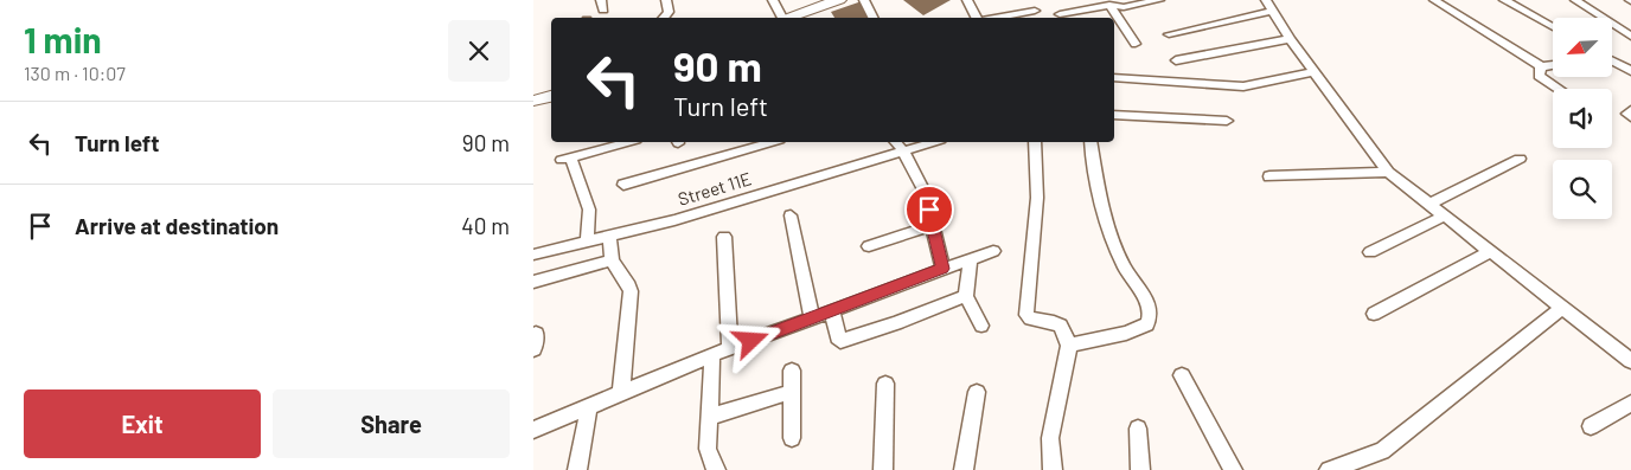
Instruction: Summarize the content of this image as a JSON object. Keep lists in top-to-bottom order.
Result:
{
  "streets": {
    "street": ["Street 11E"]
  },
  "north": "bottom left",
  "page": {
    "heading": ["1 min", "130 m · 10:07"],
    "turn": ["90 m", "Turn left"],
    "list": [
      {
        "name": "Turn left",
        "value": "90 m"
      },
      {
        "name": "Arrive at destination",
        "value": "40 m"
      }
    ],
    "buttons": ["Exit", "Share"]
  }
}
